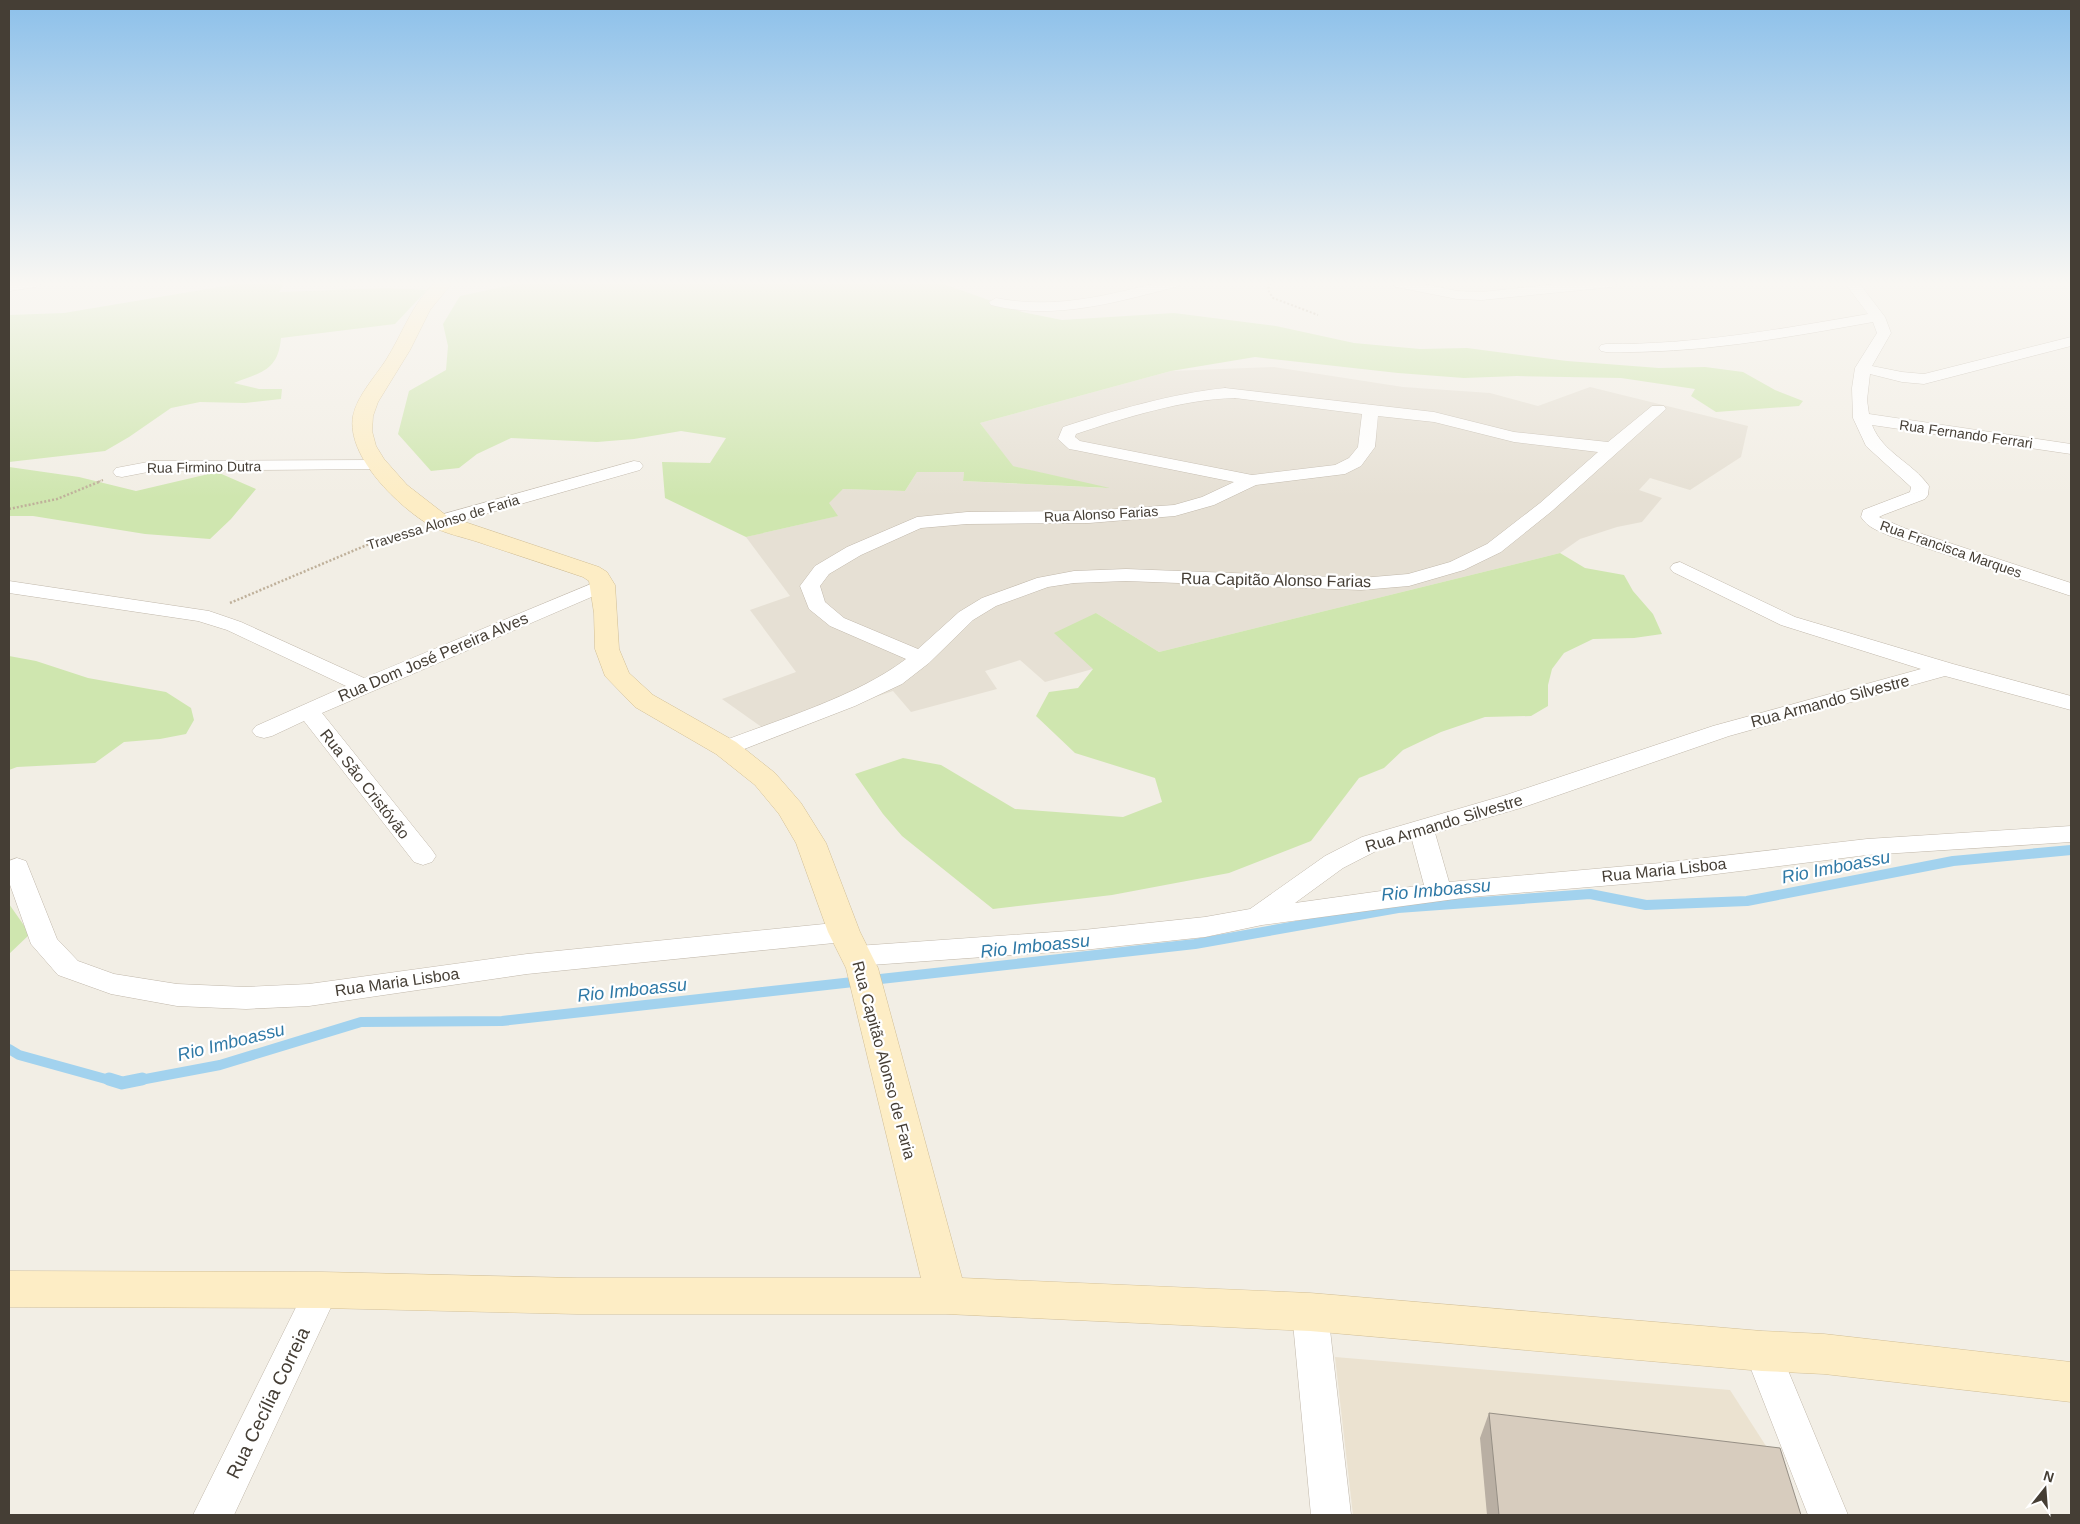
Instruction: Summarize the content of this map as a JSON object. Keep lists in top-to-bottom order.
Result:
{
  "streets": {
    "street": [
      "Rua Fernando Ferrari",
      "Rua Firmino Dutra",
      "Rua Alonso Farias",
      "Travessa Alonso de Faria",
      "Rua Francisca Marques",
      "Rua Capitão Alonso Farias",
      "Rua Dom José Pereira Alves",
      "Rua Armando Silvestre",
      "Rua São Cristóvão",
      "Rua Maria Lisboa",
      "Rua Capitão Alonso de Faria",
      "Rua Cecília Correia"
    ]
  },
  "crossings": [
    ["Rua Fernando Ferrari", "Rua Francisca Marques"],
    ["Rua Alonso Farias", "Rua Capitão Alonso Farias"],
    ["Rua Dom José Pereira Alves", "Rua São Cristóvão"],
    ["Rua Dom José Pereira Alves", "Rua Capitão Alonso de Faria"],
    ["Rua Armando Silvestre", "Rua Maria Lisboa"],
    ["Rua Armando Silvestre", "Rua Capitão Alonso de Faria"],
    ["Rua Maria Lisboa", "Rua Capitão Alonso de Faria"]
  ],
  "water": ["Rio Imboassu"],
  "north": "top"
}
